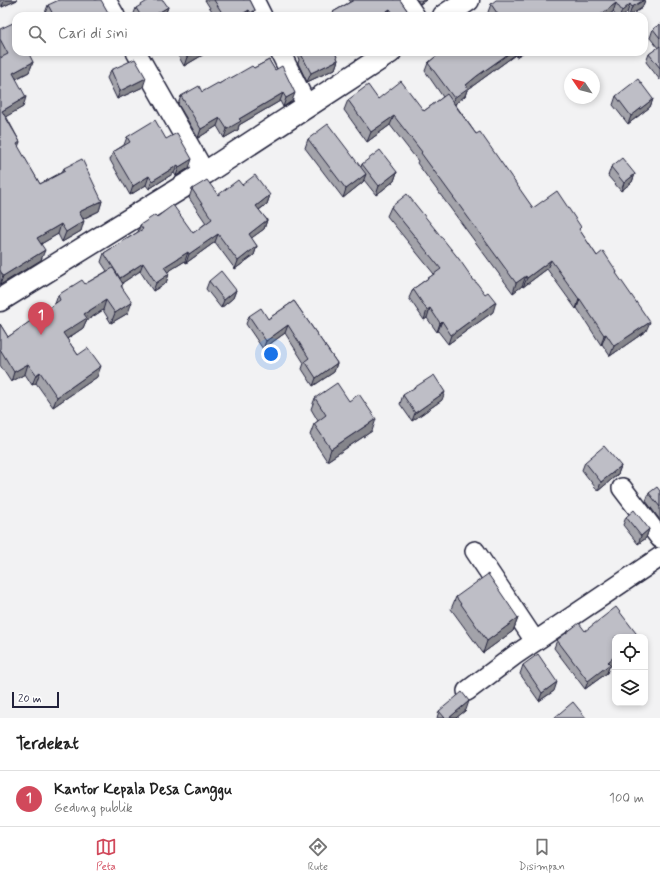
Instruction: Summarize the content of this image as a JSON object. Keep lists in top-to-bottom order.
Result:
{
  "scale_bar": "20 m",
  "north": "top left",
  "page": {
    "search": "Cari di sini",
    "pins": "1",
    "scale": "20 m",
    "heading": "Terdekat",
    "list": [
      {
        "mark": "1",
        "name": "Kantor Kepala Desa Canggu",
        "note": "Gedung publik",
        "value": "100 m"
      }
    ],
    "nav": ["Peta", "Rute", "Disimpan"]
  }
}
